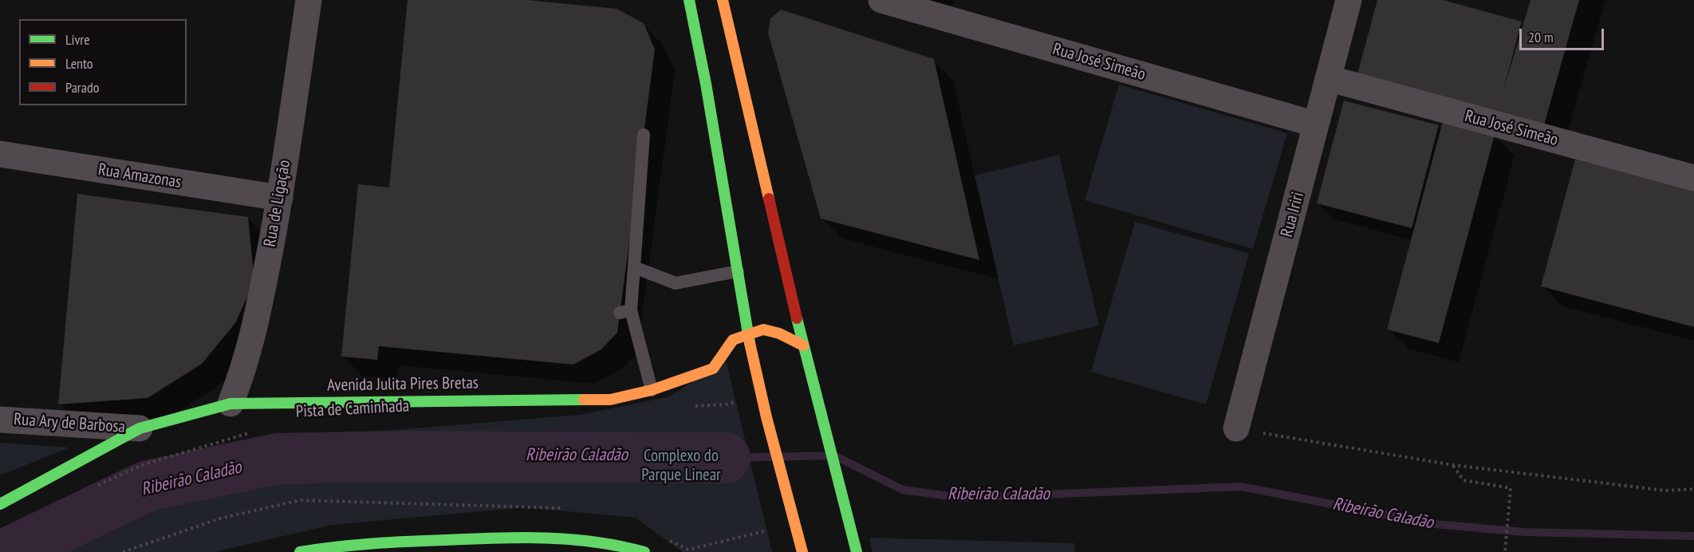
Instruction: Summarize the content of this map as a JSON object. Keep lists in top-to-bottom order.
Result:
{
  "streets": {
    "main road": ["Avenida Julita Pires Bretas"],
    "street": [
      "Rua José Simeão",
      "Rua Amazonas",
      "Rua de Ligação",
      "Rua Iriri",
      "Rua Ary de Barbosa"
    ]
  },
  "crossings": [
    ["Rua José Simeão", "Rua Iriri"],
    ["Rua Amazonas", "Rua de Ligação"],
    ["Rua de Ligação", "Avenida Julita Pires Bretas"],
    ["Avenida Julita Pires Bretas", "Rua Ary de Barbosa"]
  ],
  "water": ["Ribeirão Caladão"],
  "parks": ["Complexo do Parque Linear"],
  "legend": ["Livre", "Lento", "Parado"],
  "scale_bar": "20 m"
}
